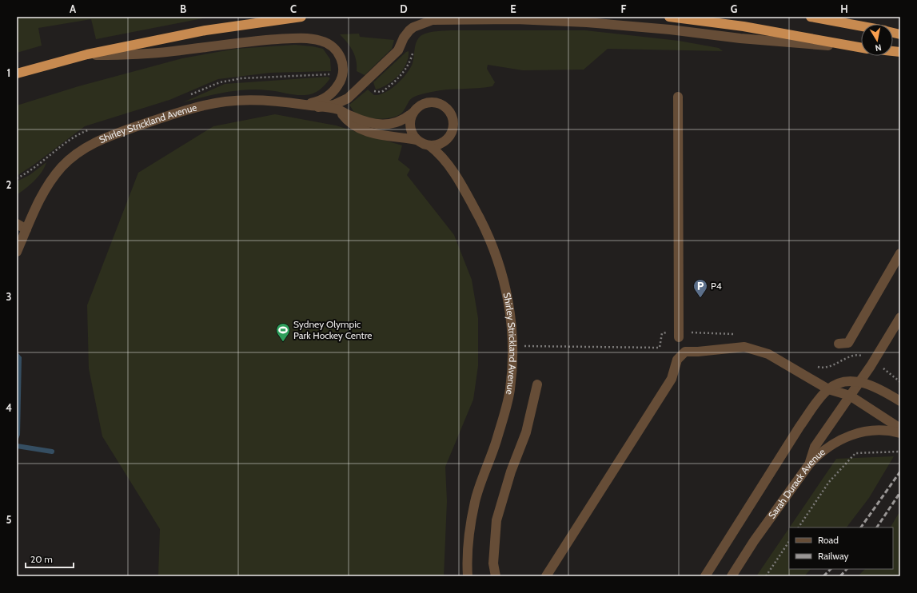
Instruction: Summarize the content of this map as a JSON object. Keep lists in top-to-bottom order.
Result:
{
  "streets": {
    "street": ["Shirley Strickland Avenue", "Sarah Durack Avenue"]
  },
  "places": {
    "parking": ["P4"],
    "sports": ["Sydney Olympic Park Hockey Centre"]
  },
  "legend": ["Road", "Railway"],
  "scale_bar": "20 m",
  "north": "bottom",
  "grid": {
    "columns": [
      "A",
      "B",
      "C",
      "D",
      "E",
      "F",
      "G",
      "H"
    ],
    "rows": [
      "1",
      "2",
      "3",
      "4",
      "5"
    ]
  }
}
